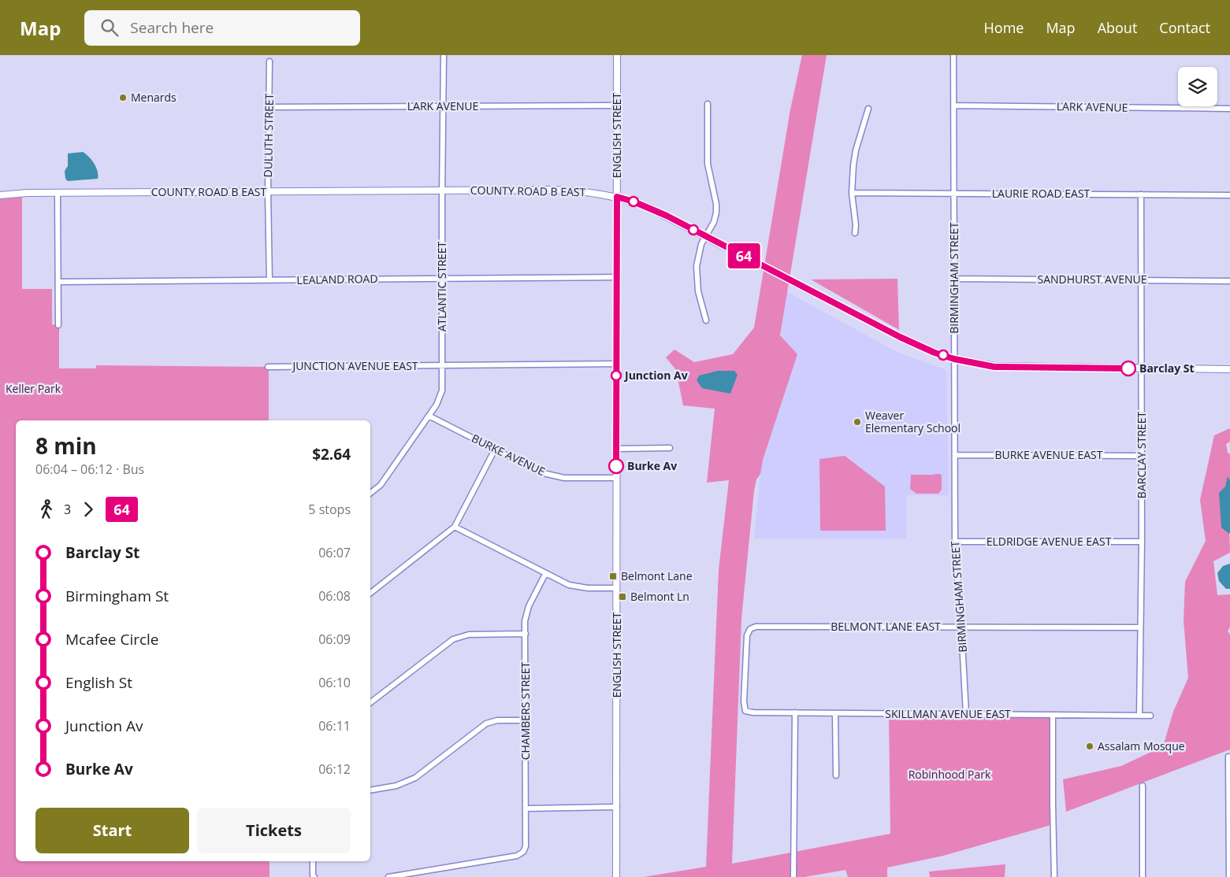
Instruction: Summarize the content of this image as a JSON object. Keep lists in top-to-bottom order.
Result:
{
  "streets": {
    "street": [
      "LARK AVENUE",
      "DULUTH STREET",
      "ENGLISH STREET",
      "COUNTY ROAD B EAST",
      "LAURIE ROAD EAST",
      "BIRMINGHAM STREET",
      "LEALAND ROAD",
      "SANDHURST AVENUE",
      "ATLANTIC STREET",
      "JUNCTION AVENUE EAST",
      "BURKE AVENUE",
      "BURKE AVENUE EAST",
      "BARCLAY STREET",
      "ELDRIDGE AVENUE EAST",
      "BELMONT LANE EAST",
      "CHAMBERS STREET",
      "SKILLMAN AVENUE EAST"
    ]
  },
  "crossings": [
    ["LARK AVENUE", "DULUTH STREET"],
    ["LARK AVENUE", "ENGLISH STREET"],
    ["LARK AVENUE", "BIRMINGHAM STREET"],
    ["LARK AVENUE", "ATLANTIC STREET"],
    ["DULUTH STREET", "COUNTY ROAD B EAST"],
    ["DULUTH STREET", "LEALAND ROAD"],
    ["ENGLISH STREET", "COUNTY ROAD B EAST"],
    ["ENGLISH STREET", "LEALAND ROAD"],
    ["ENGLISH STREET", "JUNCTION AVENUE EAST"],
    ["ENGLISH STREET", "BURKE AVENUE"],
    ["COUNTY ROAD B EAST", "BIRMINGHAM STREET"],
    ["COUNTY ROAD B EAST", "ATLANTIC STREET"],
    ["COUNTY ROAD B EAST", "BARCLAY STREET"],
    ["LAURIE ROAD EAST", "BIRMINGHAM STREET"],
    ["LAURIE ROAD EAST", "BARCLAY STREET"],
    ["BIRMINGHAM STREET", "SANDHURST AVENUE"],
    ["BIRMINGHAM STREET", "BURKE AVENUE EAST"],
    ["BIRMINGHAM STREET", "ELDRIDGE AVENUE EAST"],
    ["BIRMINGHAM STREET", "BELMONT LANE EAST"],
    ["BIRMINGHAM STREET", "SKILLMAN AVENUE EAST"],
    ["LEALAND ROAD", "ATLANTIC STREET"],
    ["SANDHURST AVENUE", "BARCLAY STREET"],
    ["ATLANTIC STREET", "JUNCTION AVENUE EAST"],
    ["ATLANTIC STREET", "BURKE AVENUE"],
    ["BURKE AVENUE EAST", "BARCLAY STREET"],
    ["BARCLAY STREET", "ELDRIDGE AVENUE EAST"],
    ["BARCLAY STREET", "BELMONT LANE EAST"],
    ["BARCLAY STREET", "SKILLMAN AVENUE EAST"],
    ["BELMONT LANE EAST", "SKILLMAN AVENUE EAST"]
  ],
  "parks": ["Keller Park", "Robinhood Park"],
  "places": {
    "other": [
      "Menards",
      "Barclay St",
      "Junction Av",
      "Weaver Elementary School",
      "Burke Av",
      "Assalam Mosque"
    ],
    "transit": ["Belmont Lane", "Belmont Ln"]
  },
  "lines": ["bus line 64"],
  "page": {
    "header": "Map",
    "search": "Search here",
    "nav": [
      "Home",
      "Map",
      "About",
      "Contact"
    ],
    "on_map": "64",
    "heading": ["8 min", "06:04 – 06:12 · Bus", "$2.64"],
    "legs": ["3", "64", "5 stops"],
    "list": [
      {
        "name": "Barclay St",
        "value": "06:07"
      },
      {
        "name": "Birmingham St",
        "value": "06:08"
      },
      {
        "name": "Mcafee Circle",
        "value": "06:09"
      },
      {
        "name": "English St",
        "value": "06:10"
      },
      {
        "name": "Junction Av",
        "value": "06:11"
      },
      {
        "name": "Burke Av",
        "value": "06:12"
      }
    ],
    "buttons": ["Start", "Tickets"]
  }
}
